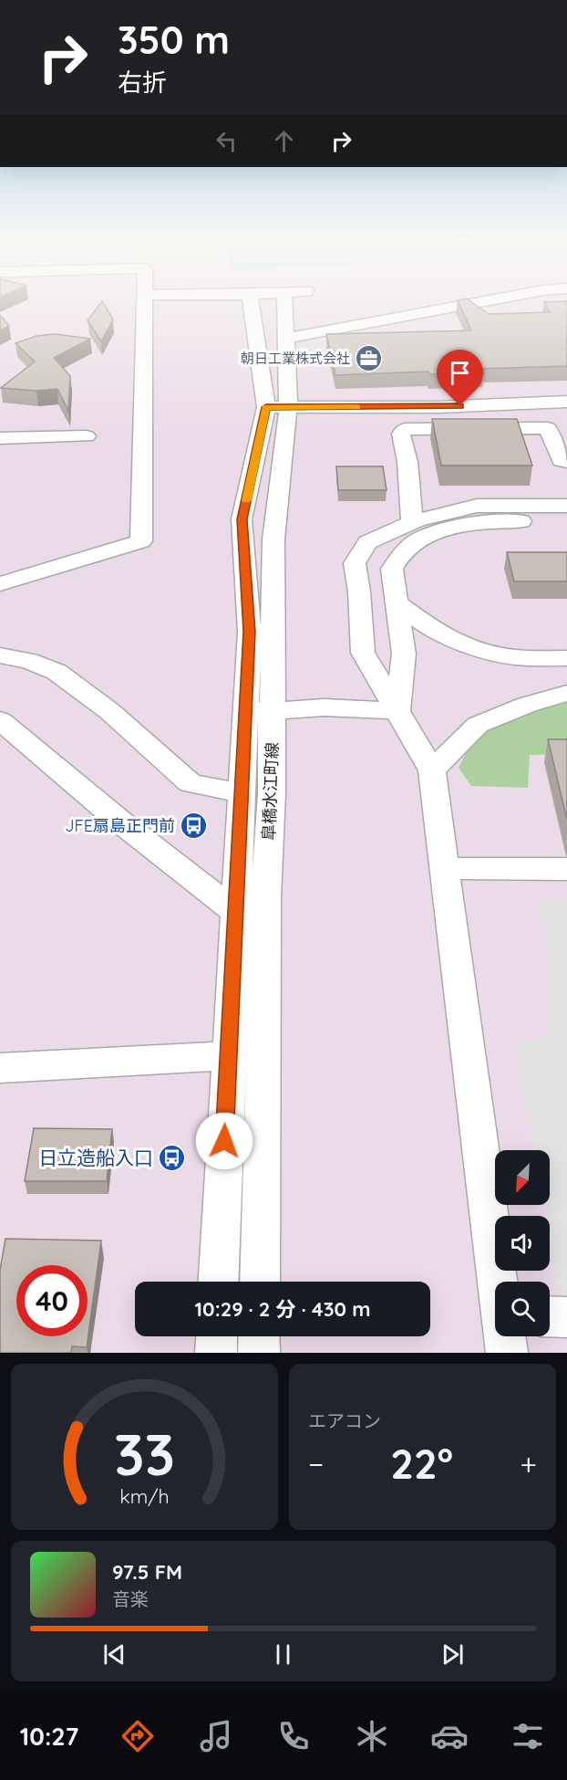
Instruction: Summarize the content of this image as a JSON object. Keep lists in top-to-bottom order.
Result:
{
  "streets": {
    "street": ["皐橋水江町線"]
  },
  "places": {
    "office": ["朝日工業株式会社"],
    "bus stop": ["JFE扇島正門前", "日立造船入口"]
  },
  "north": "bottom left",
  "page": {
    "turn": ["350 m", "右折"],
    "limit": "40",
    "trip": "10:29 · 2 分 · 430 m",
    "tile": "エアコン",
    "heat": ["−", "22°", "+"],
    "song": ["97.5 FM", "音楽"],
    "tabs": "10:27",
    "gauge": ["33", "km/h"]
  }
}
